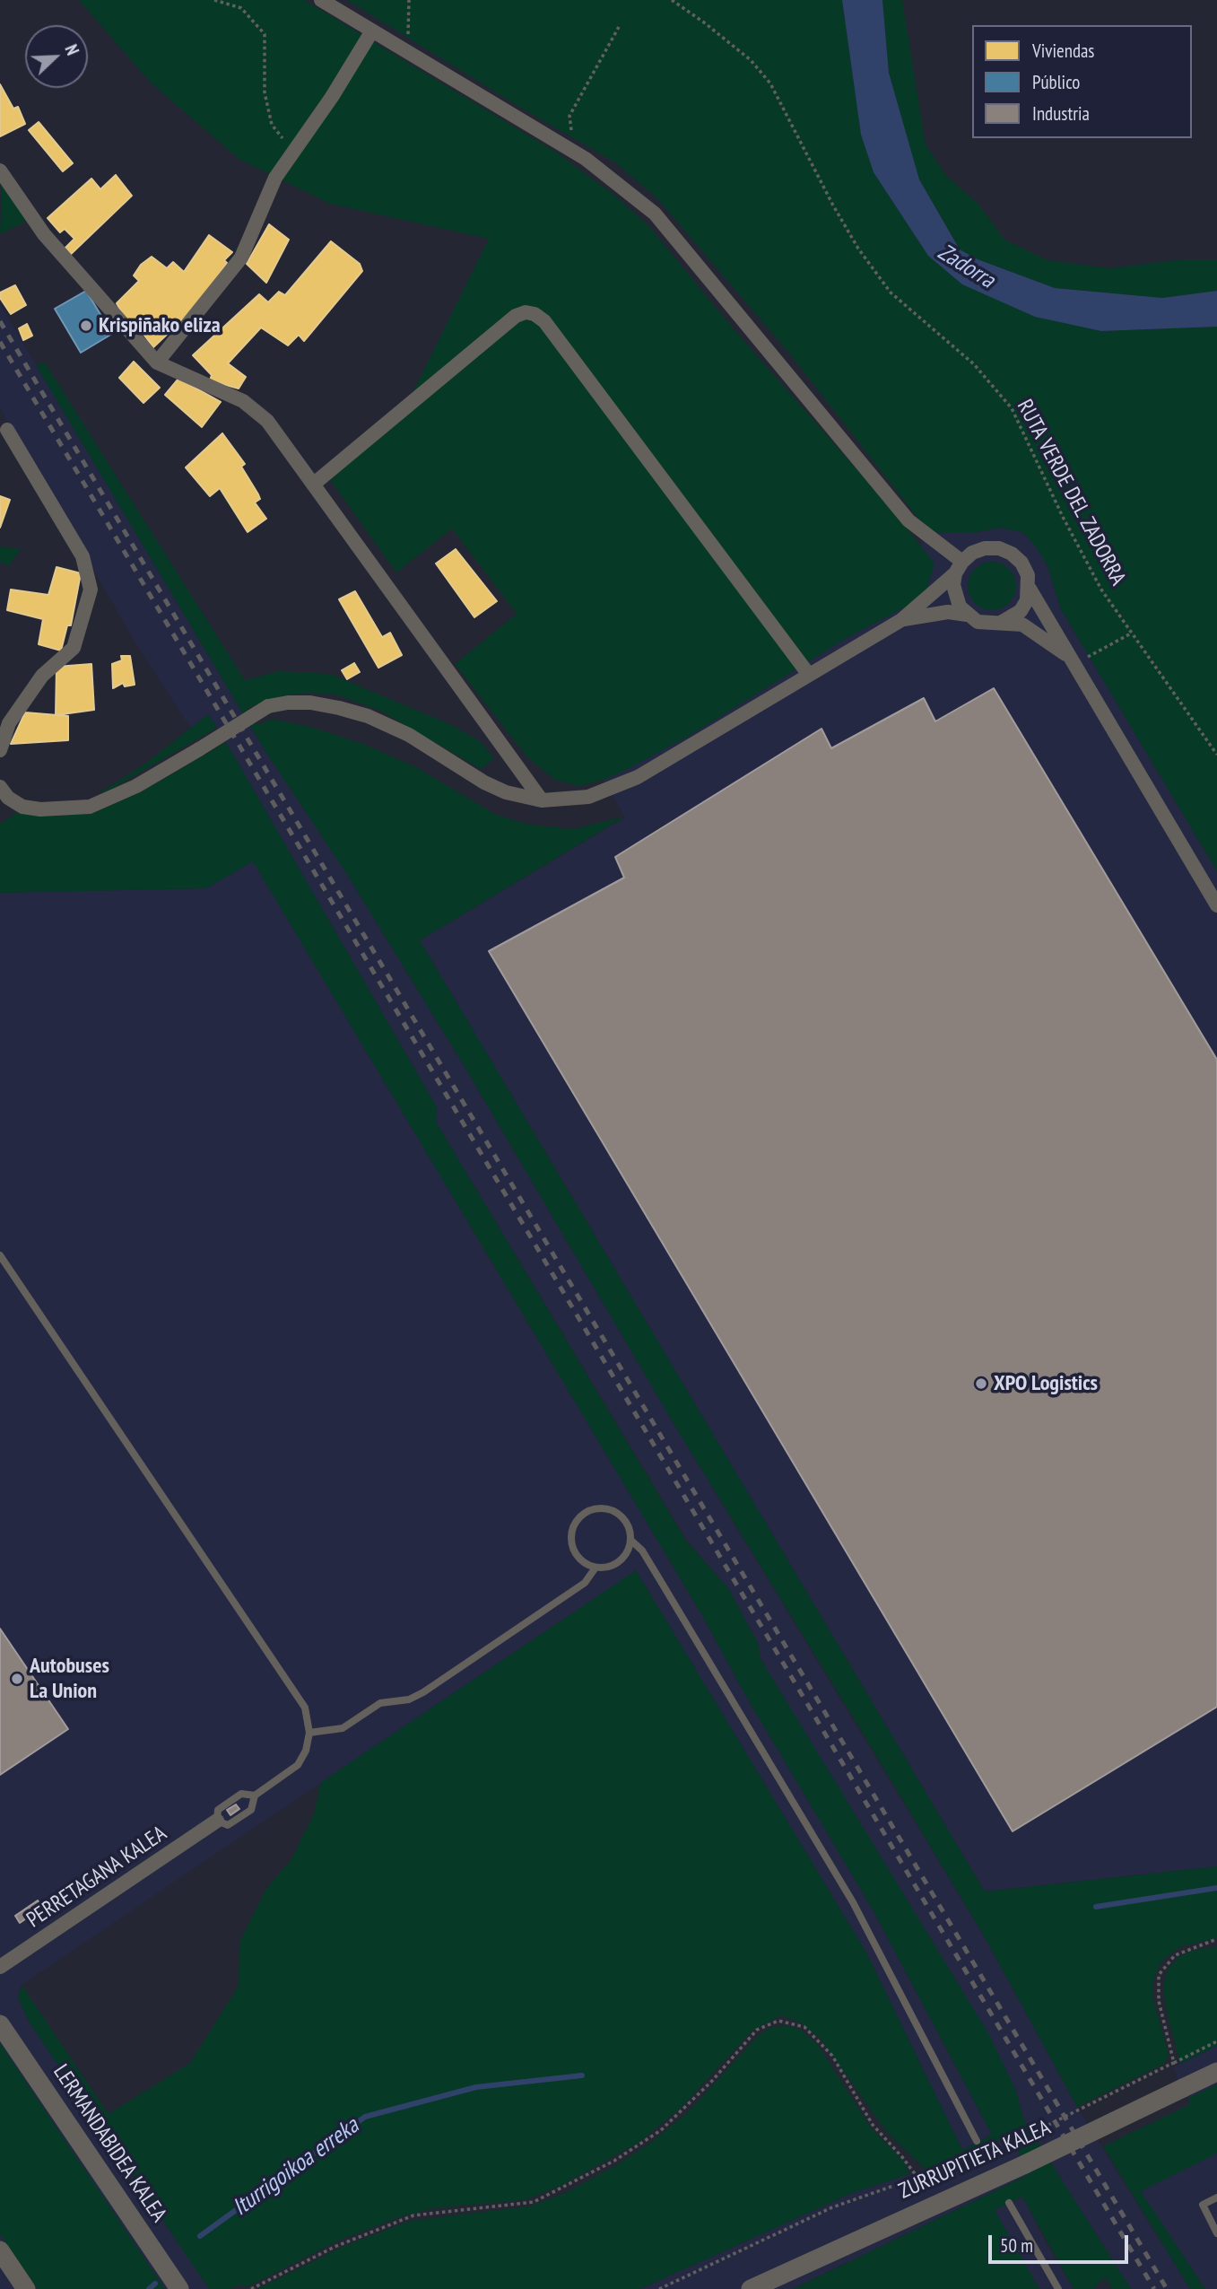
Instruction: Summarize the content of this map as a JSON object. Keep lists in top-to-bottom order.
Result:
{
  "streets": {
    "street": ["PERRETAGANA KALEA", "LERMANDABIDEA KALEA", "ZURRUPITIETA KALEA"],
    "path": ["RUTA VERDE DEL ZADORRA"]
  },
  "water": ["Zadorra", "Iturrigoikoa erreka"],
  "places": ["Krispiñako eliza", "XPO Logistics", "Autobuses La Union"],
  "legend": ["Viviendas", "Público", "Industria"],
  "scale_bar": "50 m",
  "north": "top right"
}
